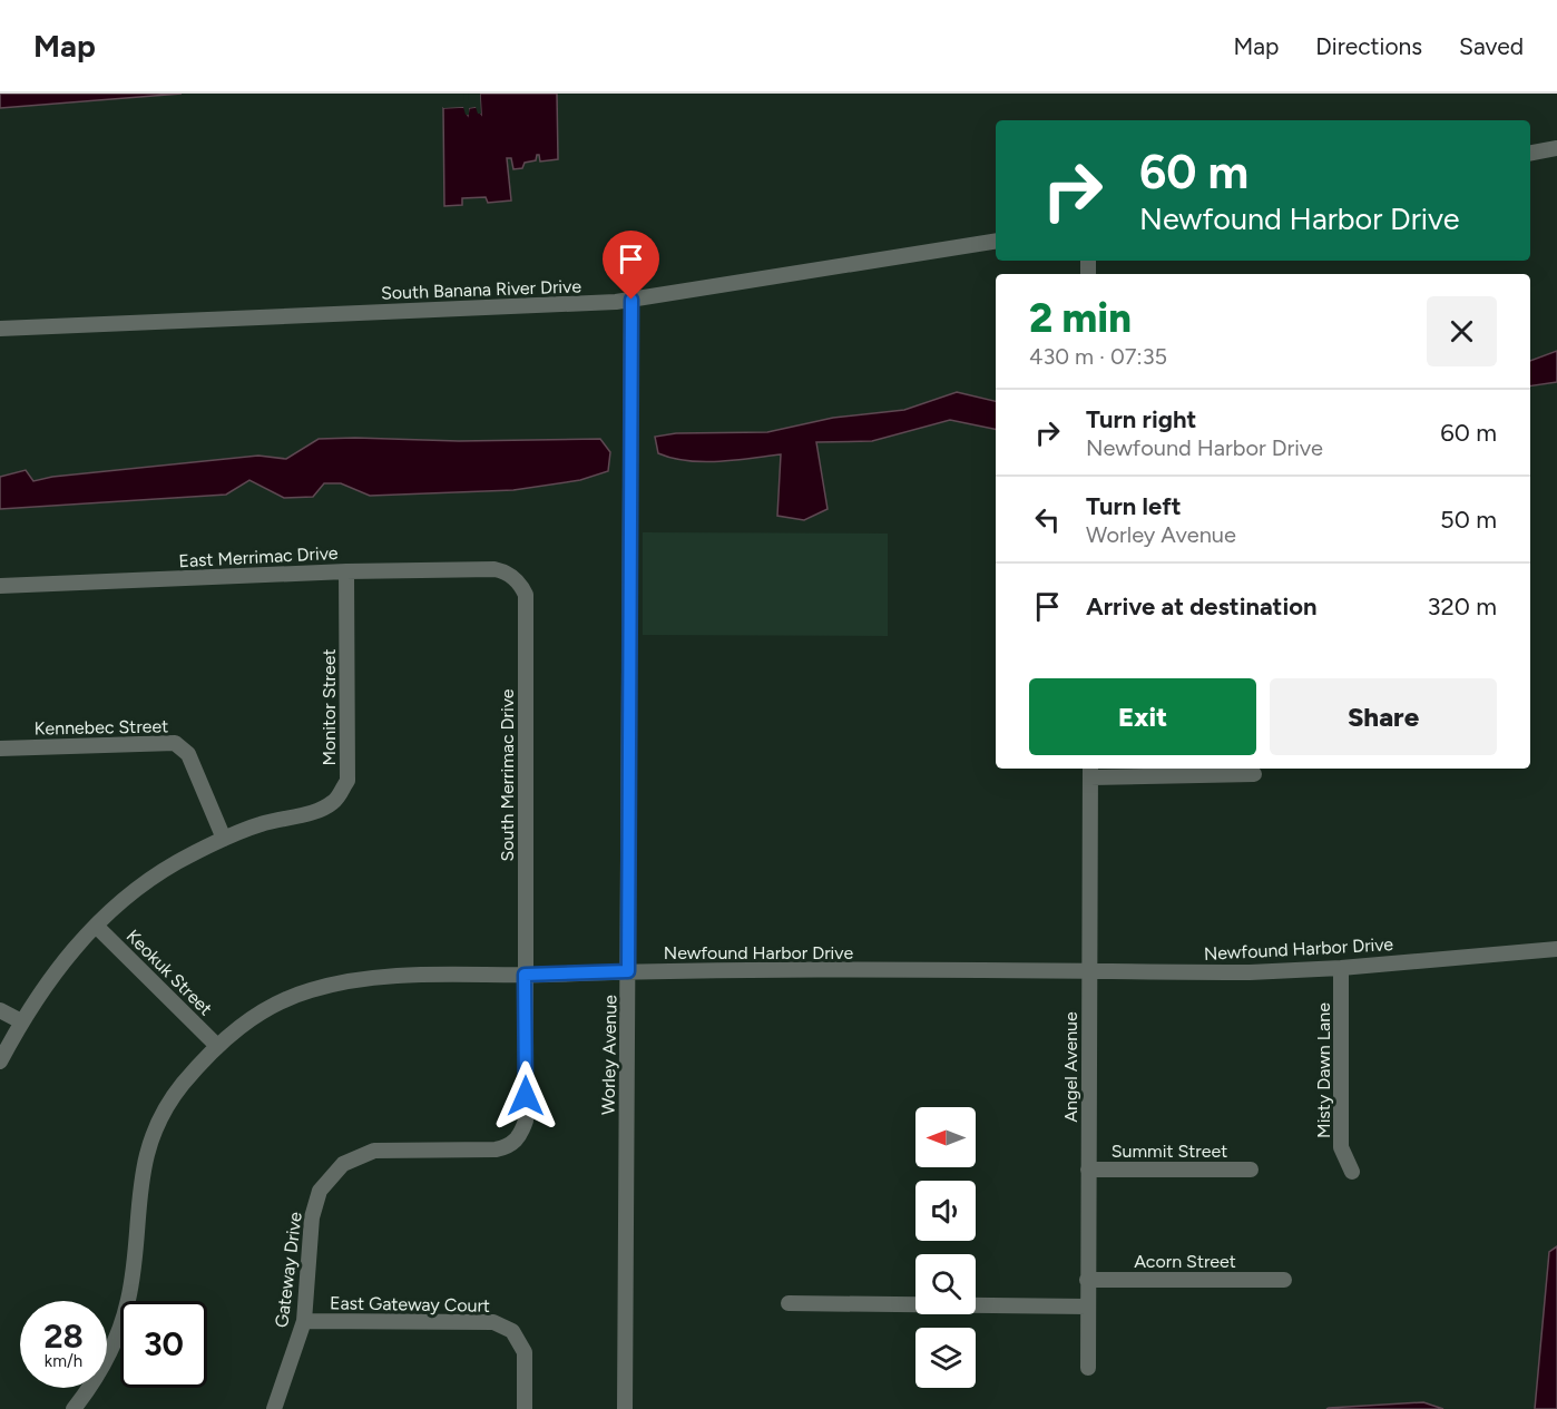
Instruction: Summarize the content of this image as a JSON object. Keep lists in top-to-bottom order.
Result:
{
  "streets": {
    "street": [
      "South Banana River Drive",
      "East Merrimac Drive",
      "Monitor Street",
      "Kennebec Street",
      "South Merrimac Drive",
      "Newfound Harbor Drive",
      "Keokuk Street",
      "Worley Avenue",
      "Angel Avenue",
      "Misty Dawn Lane",
      "Summit Street",
      "Acorn Street",
      "Gateway Drive",
      "East Gateway Court"
    ]
  },
  "crossings": [
    ["South Banana River Drive", "Worley Avenue"],
    ["East Merrimac Drive", "Monitor Street"],
    ["East Merrimac Drive", "South Merrimac Drive"],
    ["Monitor Street", "Kennebec Street"],
    ["Monitor Street", "Keokuk Street"],
    ["South Merrimac Drive", "Newfound Harbor Drive"],
    ["South Merrimac Drive", "Gateway Drive"],
    ["Newfound Harbor Drive", "Keokuk Street"],
    ["Newfound Harbor Drive", "Worley Avenue"],
    ["Newfound Harbor Drive", "Angel Avenue"],
    ["Newfound Harbor Drive", "Misty Dawn Lane"],
    ["Newfound Harbor Drive", "Gateway Drive"],
    ["Angel Avenue", "Summit Street"],
    ["Angel Avenue", "Acorn Street"],
    ["Gateway Drive", "East Gateway Court"]
  ],
  "north": "left",
  "page": {
    "header": "Map",
    "nav": ["Map", "Directions", "Saved"],
    "turn": ["60 m", "Newfound Harbor Drive"],
    "heading": ["2 min", "430 m · 07:35"],
    "list": [
      {
        "name": "Turn right",
        "note": "Newfound Harbor Drive",
        "value": "60 m"
      },
      {
        "name": "Turn left",
        "note": "Worley Avenue",
        "value": "50 m"
      },
      {
        "name": "Arrive at destination",
        "value": "320 m"
      }
    ],
    "buttons": ["Exit", "Share"],
    "speed": "28 km/h",
    "limit": "30"
  }
}
